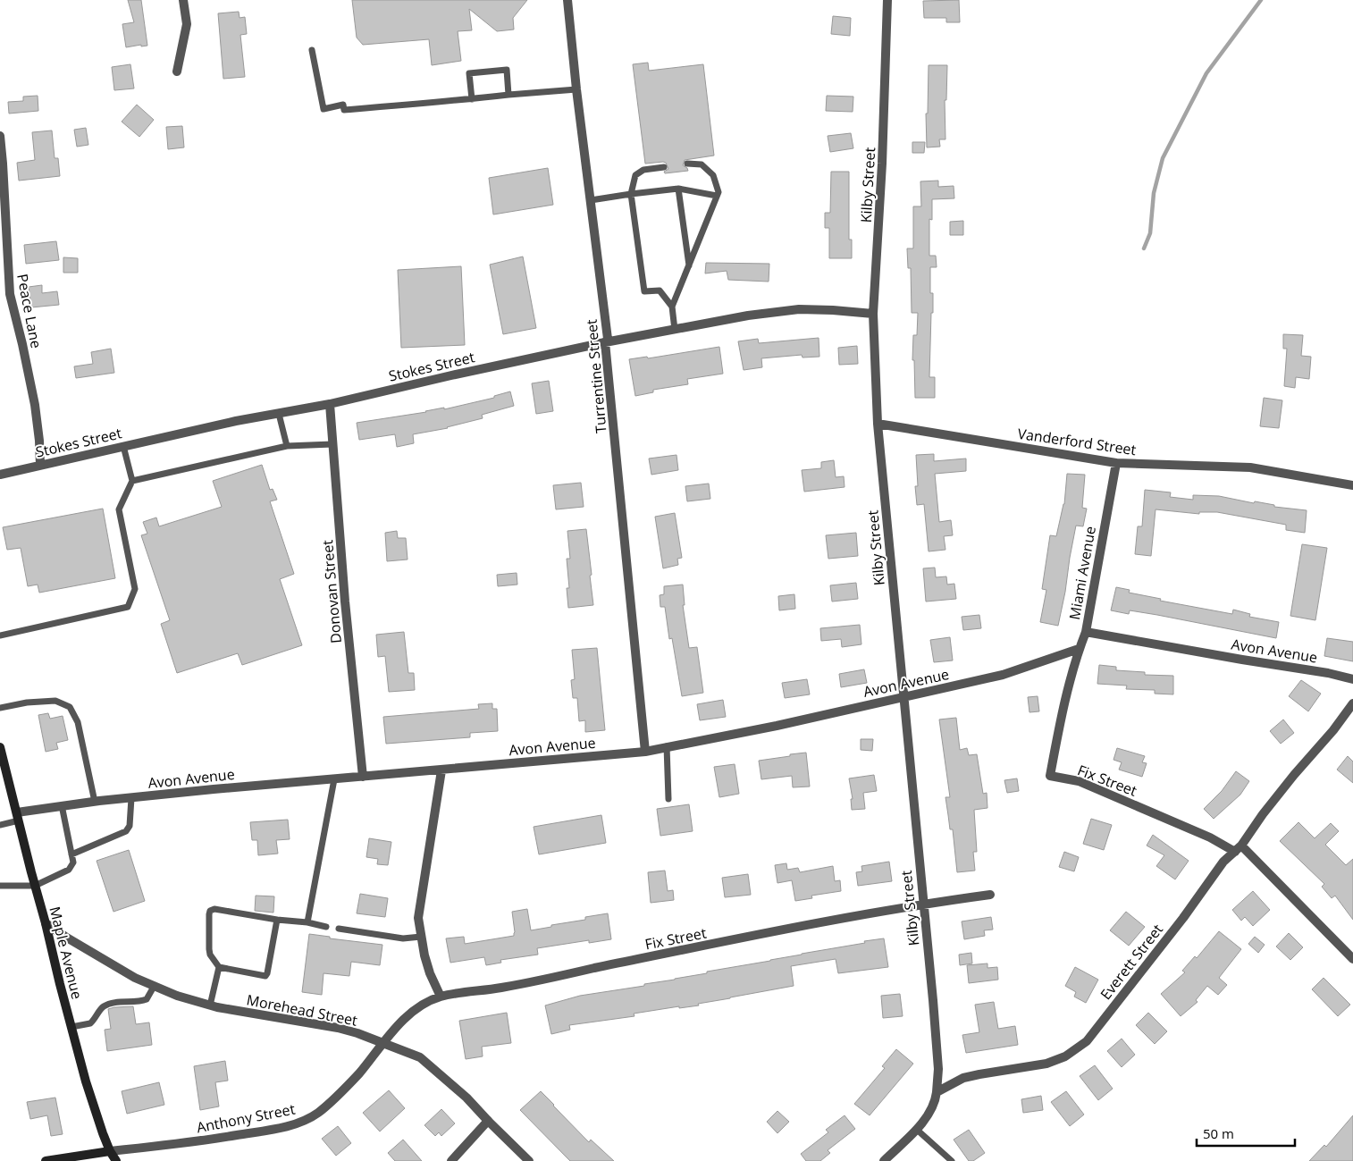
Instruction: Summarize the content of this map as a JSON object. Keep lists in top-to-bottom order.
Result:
{
  "streets": {
    "main road": ["Maple Avenue"],
    "street": [
      "Kilby Street",
      "Peace Lane",
      "Stokes Street",
      "Turrentine Street",
      "Vanderford Street",
      "Miami Avenue",
      "Donovan Street",
      "Avon Avenue",
      "Fix Street",
      "Everett Street",
      "Morehead Street",
      "Anthony Street"
    ]
  },
  "crossings": [
    ["Kilby Street", "Stokes Street"],
    ["Kilby Street", "Vanderford Street"],
    ["Kilby Street", "Avon Avenue"],
    ["Kilby Street", "Fix Street"],
    ["Kilby Street", "Everett Street"],
    ["Peace Lane", "Stokes Street"],
    ["Stokes Street", "Turrentine Street"],
    ["Stokes Street", "Donovan Street"],
    ["Turrentine Street", "Avon Avenue"],
    ["Vanderford Street", "Miami Avenue"],
    ["Miami Avenue", "Avon Avenue"],
    ["Miami Avenue", "Fix Street"],
    ["Donovan Street", "Avon Avenue"],
    ["Avon Avenue", "Maple Avenue"],
    ["Fix Street", "Everett Street"],
    ["Fix Street", "Morehead Street"],
    ["Fix Street", "Anthony Street"],
    ["Maple Avenue", "Morehead Street"],
    ["Maple Avenue", "Anthony Street"],
    ["Morehead Street", "Anthony Street"]
  ],
  "scale_bar": "50 m"
}
